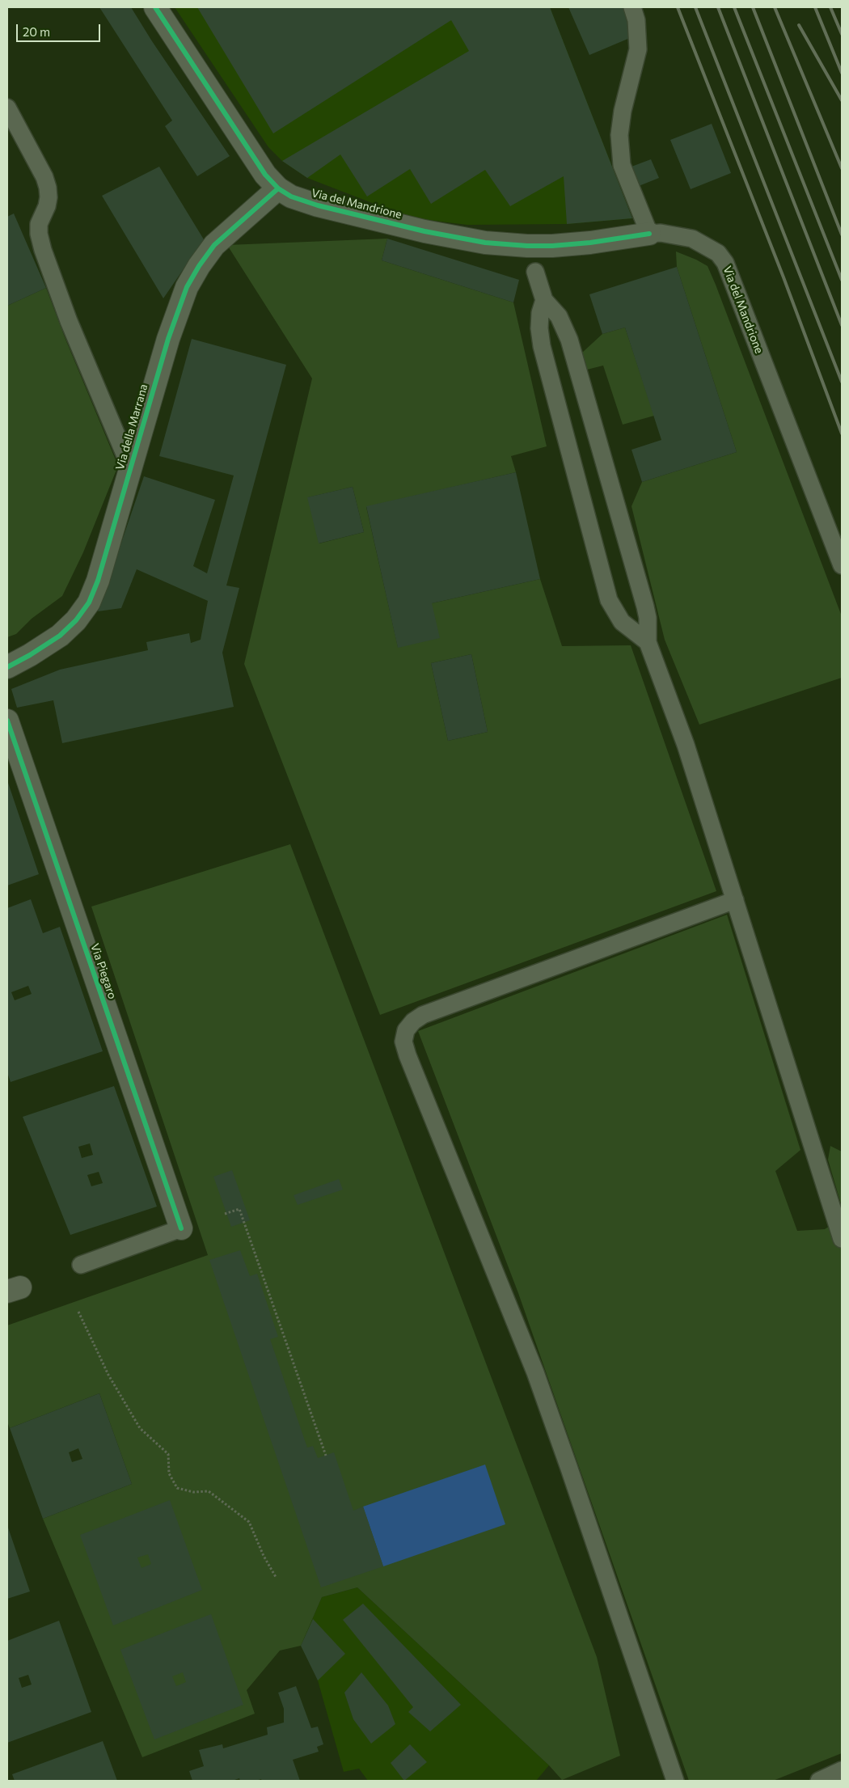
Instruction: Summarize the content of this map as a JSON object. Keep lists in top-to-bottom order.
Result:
{
  "streets": {
    "street": ["Via del Mandrione", "Via della Marrana", "Via Piegaro"]
  },
  "crossings": [
    ["Via del Mandrione", "Via della Marrana"]
  ],
  "scale_bar": "20 m"
}
